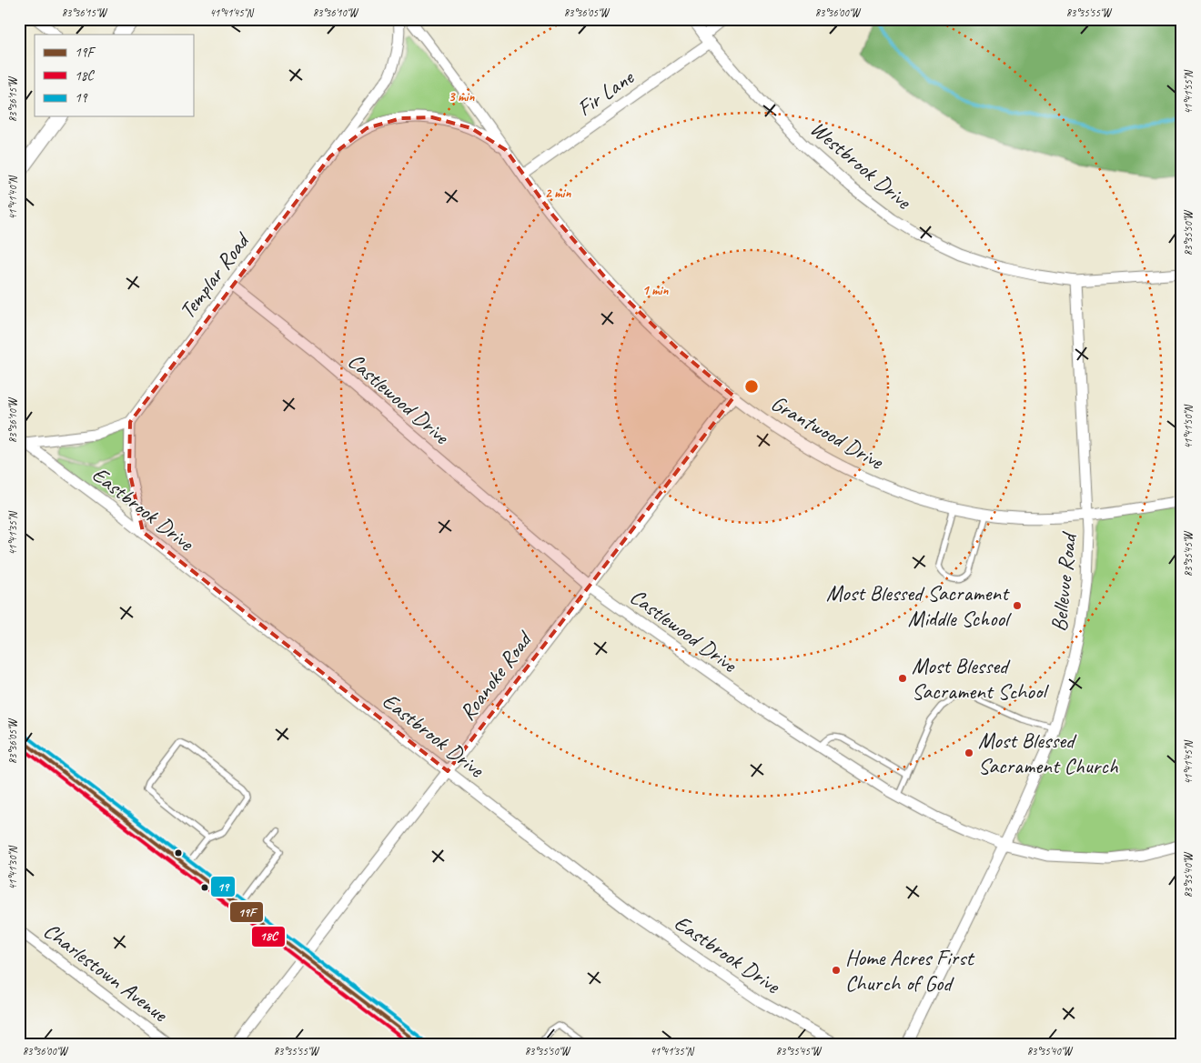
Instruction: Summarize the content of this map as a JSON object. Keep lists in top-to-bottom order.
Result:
{
  "streets": {
    "street": [
      "Fir Lane",
      "Westbrook Drive",
      "Templar Road",
      "Castlewood Drive",
      "Grantwood Drive",
      "Eastbrook Drive",
      "Bellevue Road",
      "Roanoke Road",
      "Charlestown Avenue"
    ]
  },
  "crossings": [
    ["Fir Lane", "Westbrook Drive"],
    ["Fir Lane", "Grantwood Drive"],
    ["Westbrook Drive", "Bellevue Road"],
    ["Templar Road", "Castlewood Drive"],
    ["Templar Road", "Grantwood Drive"],
    ["Castlewood Drive", "Bellevue Road"],
    ["Castlewood Drive", "Roanoke Road"],
    ["Grantwood Drive", "Bellevue Road"],
    ["Grantwood Drive", "Roanoke Road"],
    ["Eastbrook Drive", "Roanoke Road"]
  ],
  "places": [
    "Most Blessed Sacrament Middle School",
    "Most Blessed Sacrament School",
    "Most Blessed Sacrament Church",
    "Home Acres First Church of God"
  ],
  "lines": ["transit line 19", "transit line 19F", "transit line 18C"],
  "legend": ["19F", "18C", "19"],
  "coordinates": [
    "83°36'15\"W",
    "41°41'45\"N",
    "83°36'10\"W",
    "83°36'05\"W",
    "83°36'00\"W",
    "83°35'55\"W",
    "41°41'55\"N",
    "41°41'40\"N",
    "83°35'50\"W",
    "41°41'50\"N",
    "41°41'35\"N",
    "83°35'45\"W",
    "41°41'30\"N",
    "83°35'40\"W"
  ],
  "rings": ["3 min", "2 min", "1 min"]
}
